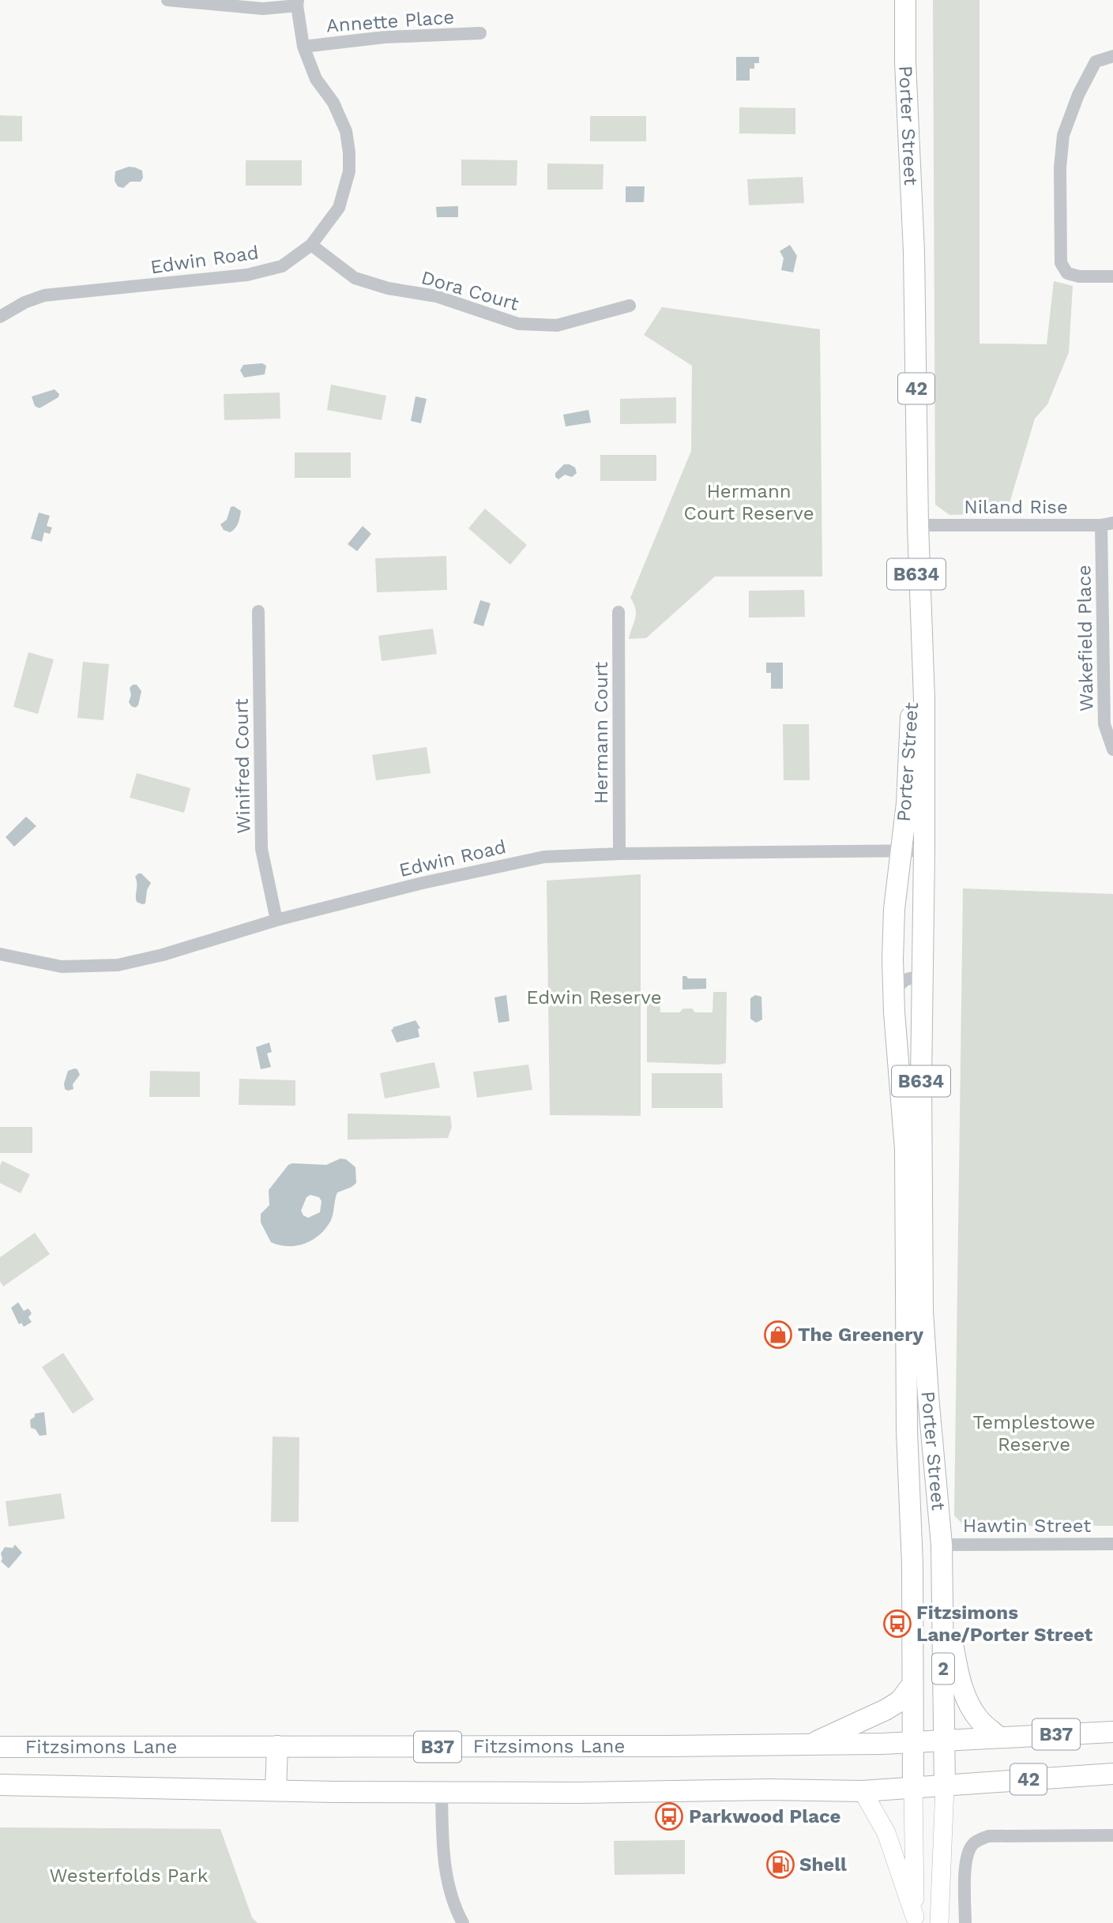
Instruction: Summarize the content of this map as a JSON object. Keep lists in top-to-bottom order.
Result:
{
  "streets": {
    "main road": [
      "Porter Street",
      "42",
      "B634",
      "2",
      "B37",
      "Fitzsimons Lane"
    ],
    "street": [
      "Annette Place",
      "Edwin Road",
      "Dora Court",
      "Niland Rise",
      "Wakefield Place",
      "Hermann Court",
      "Winifred Court",
      "Hawtin Street"
    ]
  },
  "crossings": [
    ["Annette Place", "Edwin Road"],
    ["Porter Street", "Edwin Road"],
    ["Porter Street", "42"],
    ["Porter Street", "Niland Rise"],
    ["Porter Street", "Hawtin Street"],
    ["Porter Street", "Fitzsimons Lane"],
    ["Edwin Road", "Dora Court"],
    ["Edwin Road", "Hermann Court"],
    ["Edwin Road", "Winifred Court"],
    ["42", "B37"],
    ["42", "Fitzsimons Lane"],
    ["Niland Rise", "Wakefield Place"],
    ["B37", "Fitzsimons Lane"]
  ],
  "parks": [
    "Hermann Court Reserve",
    "Edwin Reserve",
    "Templestowe Reserve",
    "Westerfolds Park"
  ],
  "places": {
    "shop": ["The Greenery"],
    "bus stop": ["Fitzsimons Lane/Porter Street", "Parkwood Place"],
    "fuel station": ["Shell"]
  }
}
